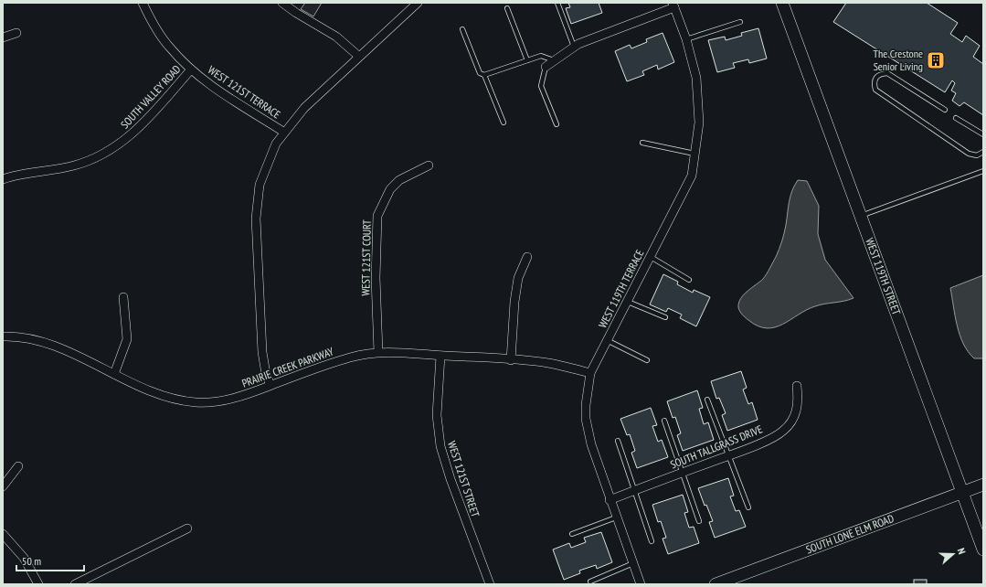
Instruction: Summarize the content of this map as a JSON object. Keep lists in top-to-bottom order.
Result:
{
  "streets": {
    "main road": ["WEST 119TH STREET", "SOUTH LONE ELM ROAD"],
    "street": [
      "WEST 121ST TERRACE",
      "SOUTH VALLEY ROAD",
      "WEST 121ST COURT",
      "WEST 119TH TERRACE",
      "PRAIRIE CREEK PARKWAY",
      "SOUTH TALLGRASS DRIVE",
      "WEST 121ST STREET"
    ]
  },
  "crossings": [
    ["WEST 121ST TERRACE", "SOUTH VALLEY ROAD"],
    ["WEST 121ST TERRACE", "PRAIRIE CREEK PARKWAY"],
    ["WEST 121ST COURT", "PRAIRIE CREEK PARKWAY"],
    ["WEST 119TH STREET", "SOUTH LONE ELM ROAD"],
    ["WEST 119TH TERRACE", "PRAIRIE CREEK PARKWAY"],
    ["WEST 119TH TERRACE", "SOUTH TALLGRASS DRIVE"],
    ["PRAIRIE CREEK PARKWAY", "WEST 121ST STREET"]
  ],
  "places": {
    "building": ["The Crestone Senior Living"]
  },
  "scale_bar": "50 m",
  "north": "right"
}
